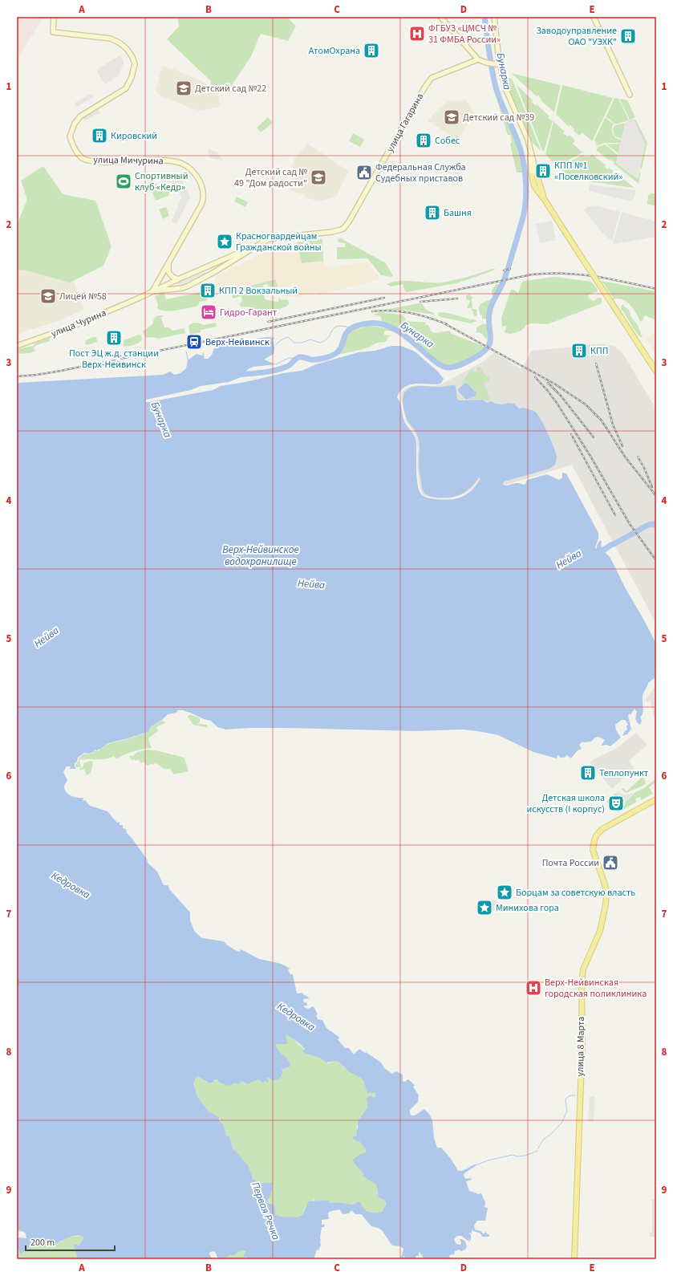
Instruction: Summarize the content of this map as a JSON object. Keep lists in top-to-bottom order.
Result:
{
  "streets": {
    "main road": ["улица 8 Марта"],
    "street": ["улица Гагарина", "улица Мичурина", "улица Чурина"]
  },
  "crossings": [
    ["улица Гагарина", "улица Чурина"]
  ],
  "water": [
    "Бунарка",
    "Верх-Нейвинское водохранилище",
    "Нейва",
    "Кедровка",
    "Первая Речка"
  ],
  "places": {
    "hospital": ["ФГБУЗ «ЦМСЧ № 31 ФМБА России»", "Верх-Нейвинская городская поликлиника"],
    "building": [
      "Заводоуправление ОАО \"УЭХК\"",
      "АтомОхрана",
      "Кировский",
      "Собес",
      "КПП №1 «Поселковский»",
      "Башня",
      "КПП 2 Вокзальный",
      "Пост ЭЦ ж.д. станции Верх-Нейвинск",
      "КПП",
      "Теплопункт"
    ],
    "school or university": [
      "Детский сад №22",
      "Детский сад №39",
      "Детский сад № 49 \"Дом радости\"",
      "Лицей №58"
    ],
    "public building": ["Федеральная Служба Судебных приставов", "Почта России"],
    "sports": ["Спортивный клуб «Кедр»"],
    "place": ["Красногвардейцам Гражданской войны", "Борцам за советскую власть", "Минихова гора"],
    "hotel": ["Гидро-Гарант"],
    "station": ["Верх-Нейвинск"],
    "theatre": ["Детская школа искусств (I корпус)"]
  },
  "scale_bar": "200 m",
  "grid": {
    "columns": [
      "A",
      "B",
      "C",
      "D",
      "E"
    ],
    "rows": [
      "1",
      "2",
      "3",
      "4",
      "5",
      "6",
      "7",
      "8",
      "9"
    ]
  }
}
